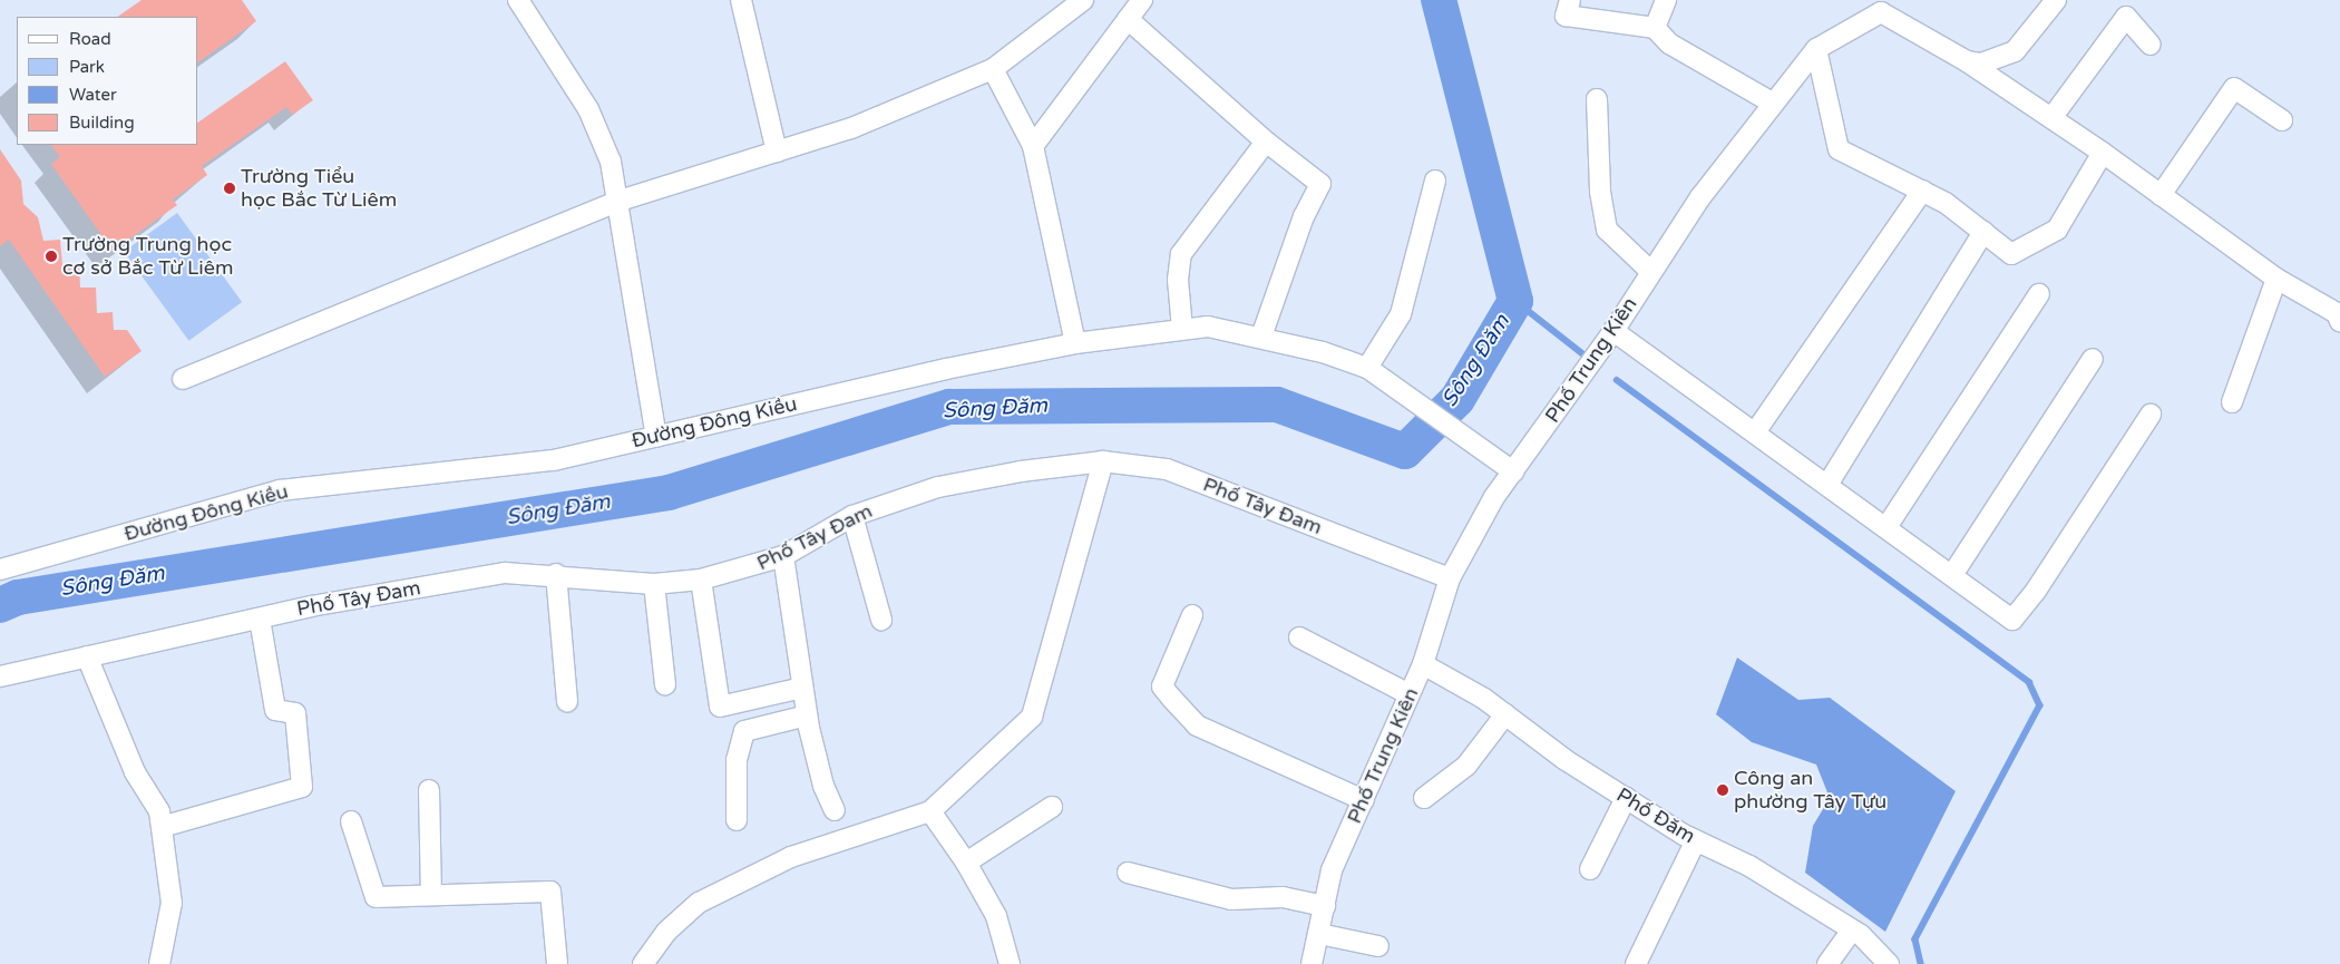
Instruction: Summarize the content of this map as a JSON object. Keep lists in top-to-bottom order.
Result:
{
  "streets": {
    "street": [
      "Phố Trung Kiên",
      "Đường Đông Kiều",
      "Phố Tây Đam",
      "Phố Đăm"
    ]
  },
  "crossings": [
    ["Phố Trung Kiên", "Đường Đông Kiều"],
    ["Phố Trung Kiên", "Phố Tây Đam"],
    ["Phố Trung Kiên", "Phố Đăm"]
  ],
  "water": ["Sông Đăm"],
  "places": ["Trường Tiểu học Bắc Từ Liêm", "Trường Trung học cơ sở Bắc Từ Liêm", "Công an phường Tây Tựu"],
  "legend": [
    "Road",
    "Park",
    "Water",
    "Building"
  ]
}
